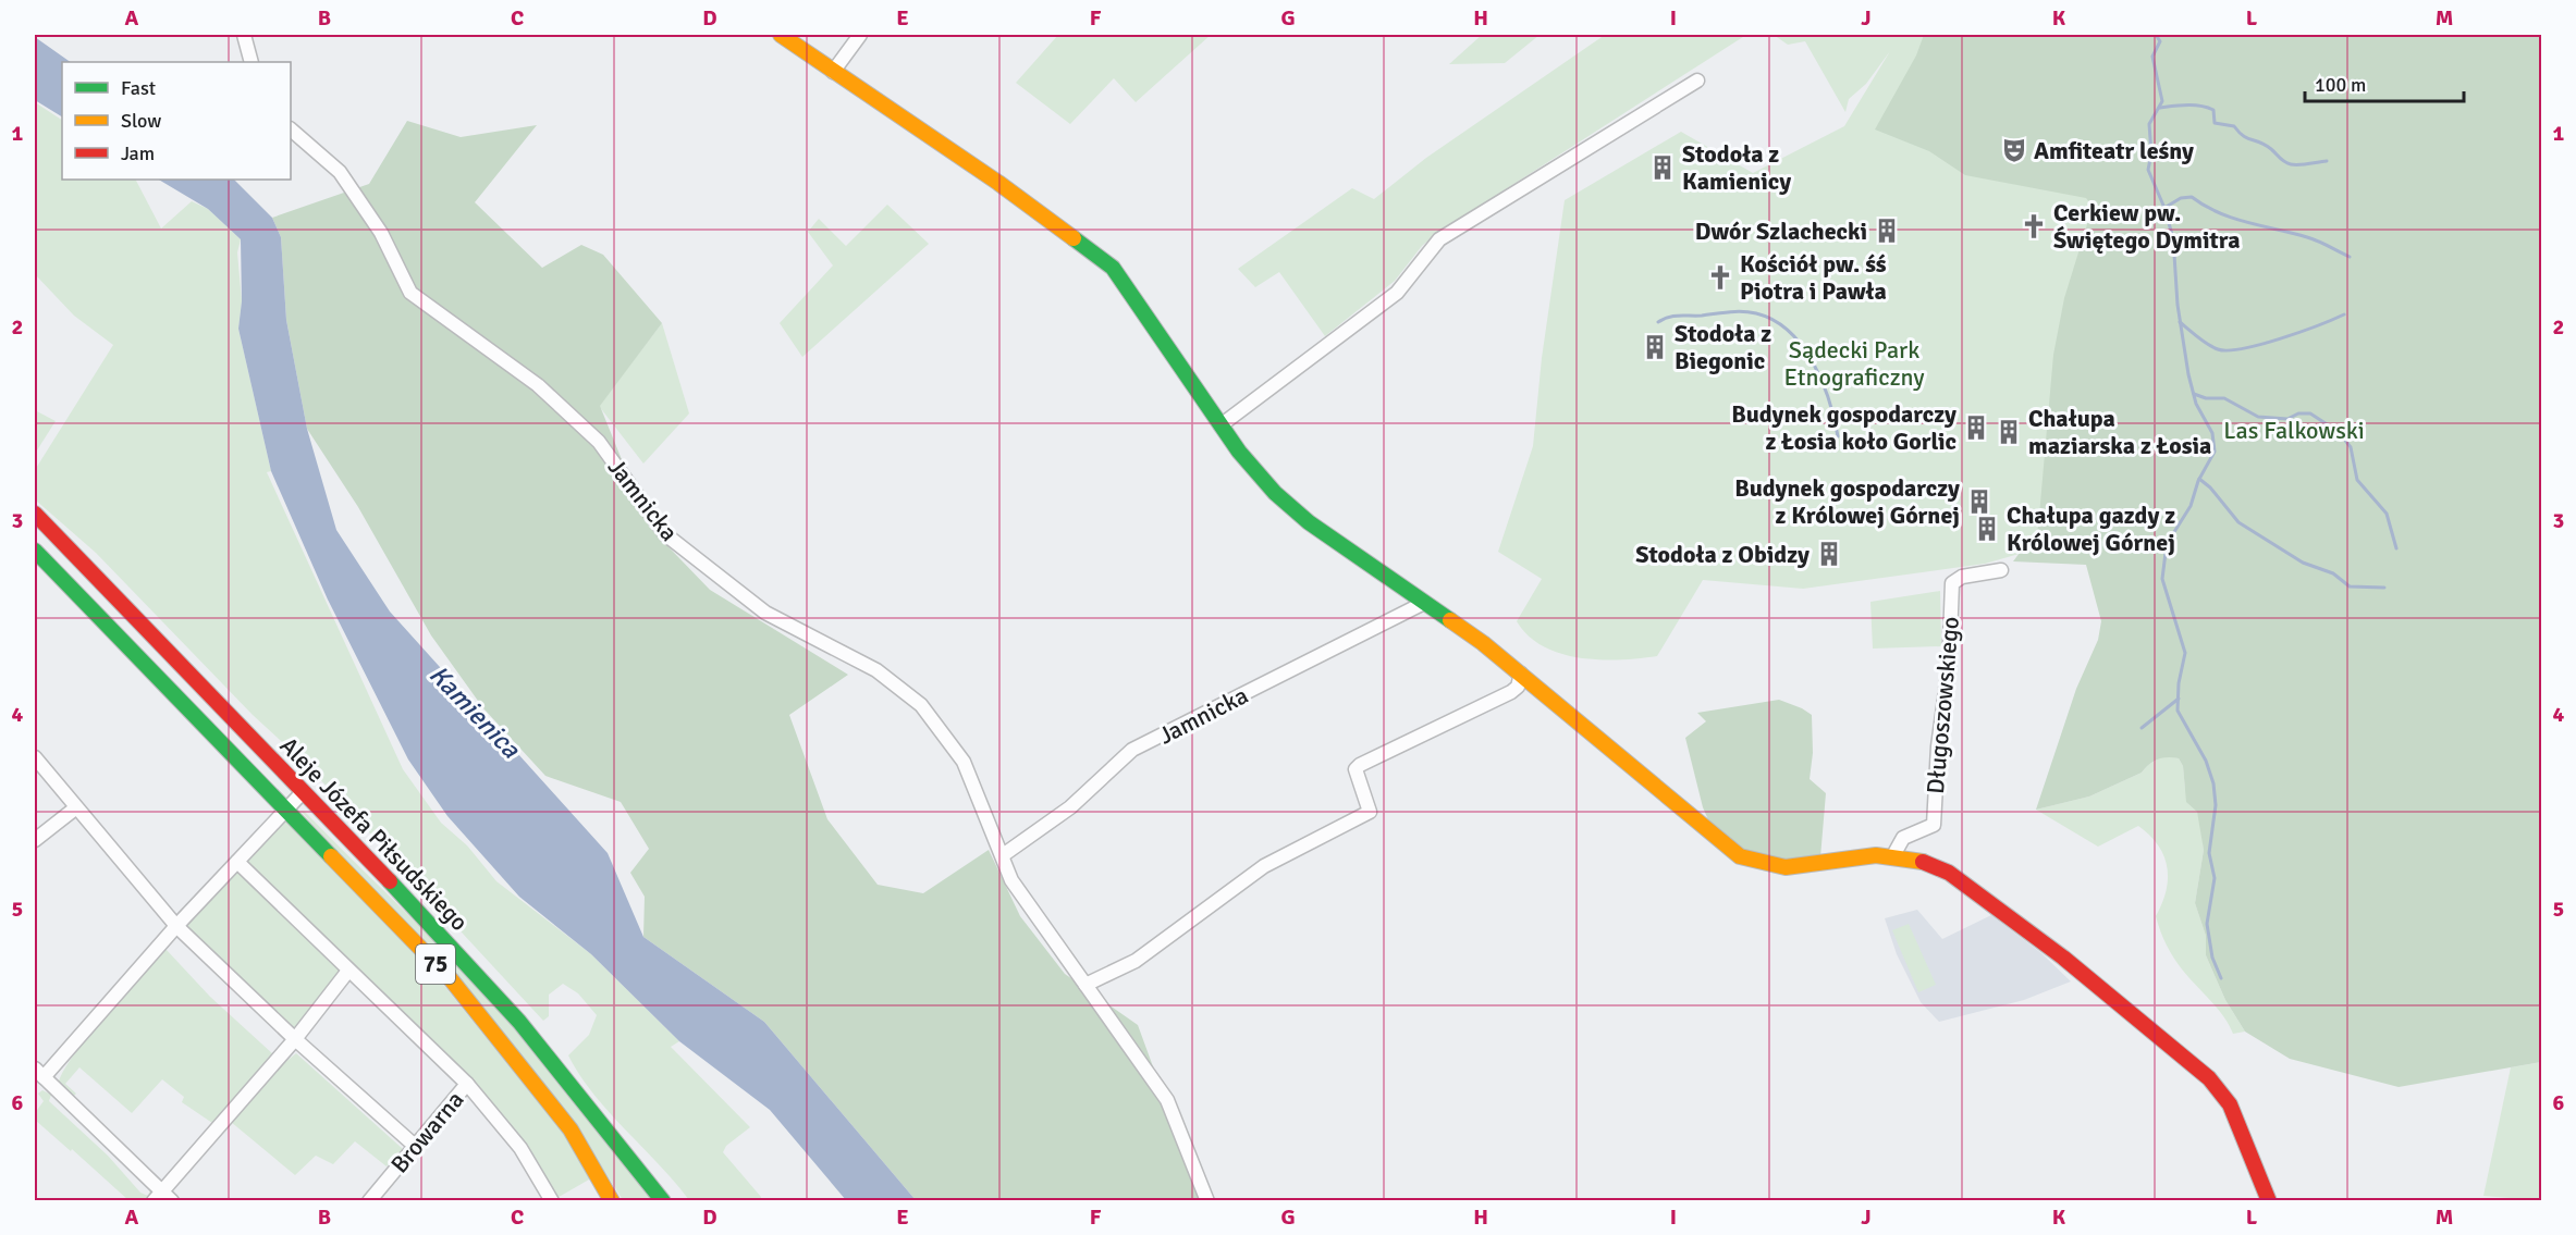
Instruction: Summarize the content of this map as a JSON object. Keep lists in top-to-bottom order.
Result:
{
  "streets": {
    "street": [
      "Jamnicka",
      "Długoszowskiego",
      "Aleje Józefa Piłsudskiego",
      "75",
      "Browarna"
    ]
  },
  "water": ["Kamienica"],
  "parks": ["Sądecki Park Etnograficzny", "Las Falkowski"],
  "places": {
    "theatre": ["Amfiteatr leśny"],
    "building": [
      "Stodoła z Kamienicy",
      "Dwór Szlachecki",
      "Stodoła z Biegonic",
      "Budynek gospodarczy z Łosia koło Gorlic",
      "Chałupa maziarska z Łosia",
      "Budynek gospodarczy z Królowej Górnej",
      "Chałupa gazdy z Królowej Górnej",
      "Stodoła z Obidzy"
    ],
    "church": ["Cerkiew pw. Świętego Dymitra", "Kościół pw. śś Piotra i Pawła"]
  },
  "legend": ["Fast", "Slow", "Jam"],
  "scale_bar": "100 m",
  "grid": {
    "columns": [
      "A",
      "B",
      "C",
      "D",
      "E",
      "F",
      "G",
      "H",
      "I",
      "J",
      "K",
      "L",
      "M"
    ],
    "rows": [
      "1",
      "2",
      "3",
      "4",
      "5",
      "6"
    ]
  }
}
